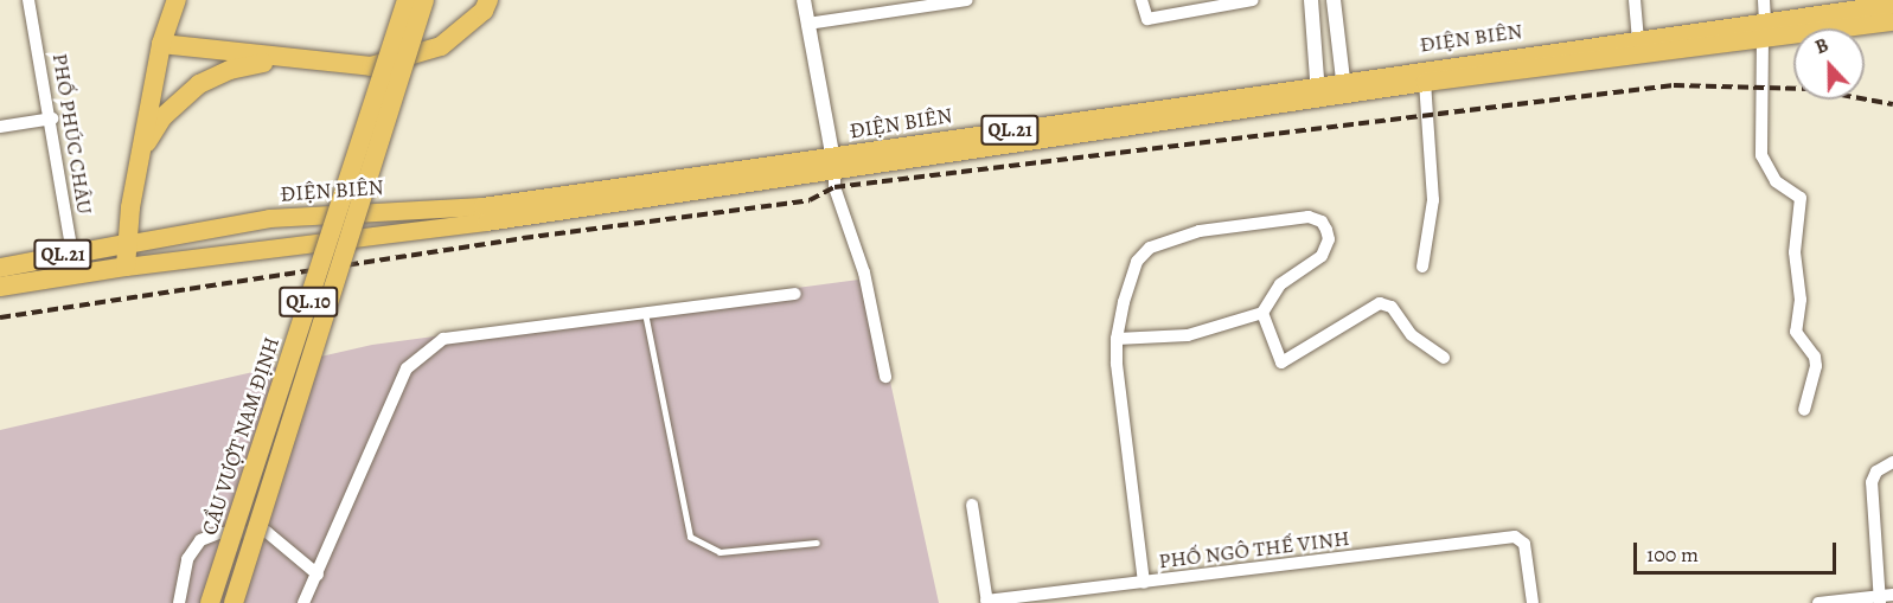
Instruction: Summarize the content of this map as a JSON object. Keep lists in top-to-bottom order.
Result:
{
  "streets": {
    "highway": [
      "ĐIỆN BIÊN",
      "QL.21",
      "QL.10",
      "CẦU VƯỢT NAM ĐỊNH"
    ],
    "street": ["PHỐ PHÚC CHÂU", "PHỐ NGÔ THẾ VINH"]
  },
  "crossings": [
    ["ĐIỆN BIÊN", "PHỐ PHÚC CHÂU"]
  ],
  "scale_bar": "100 m",
  "north": "top"
}
